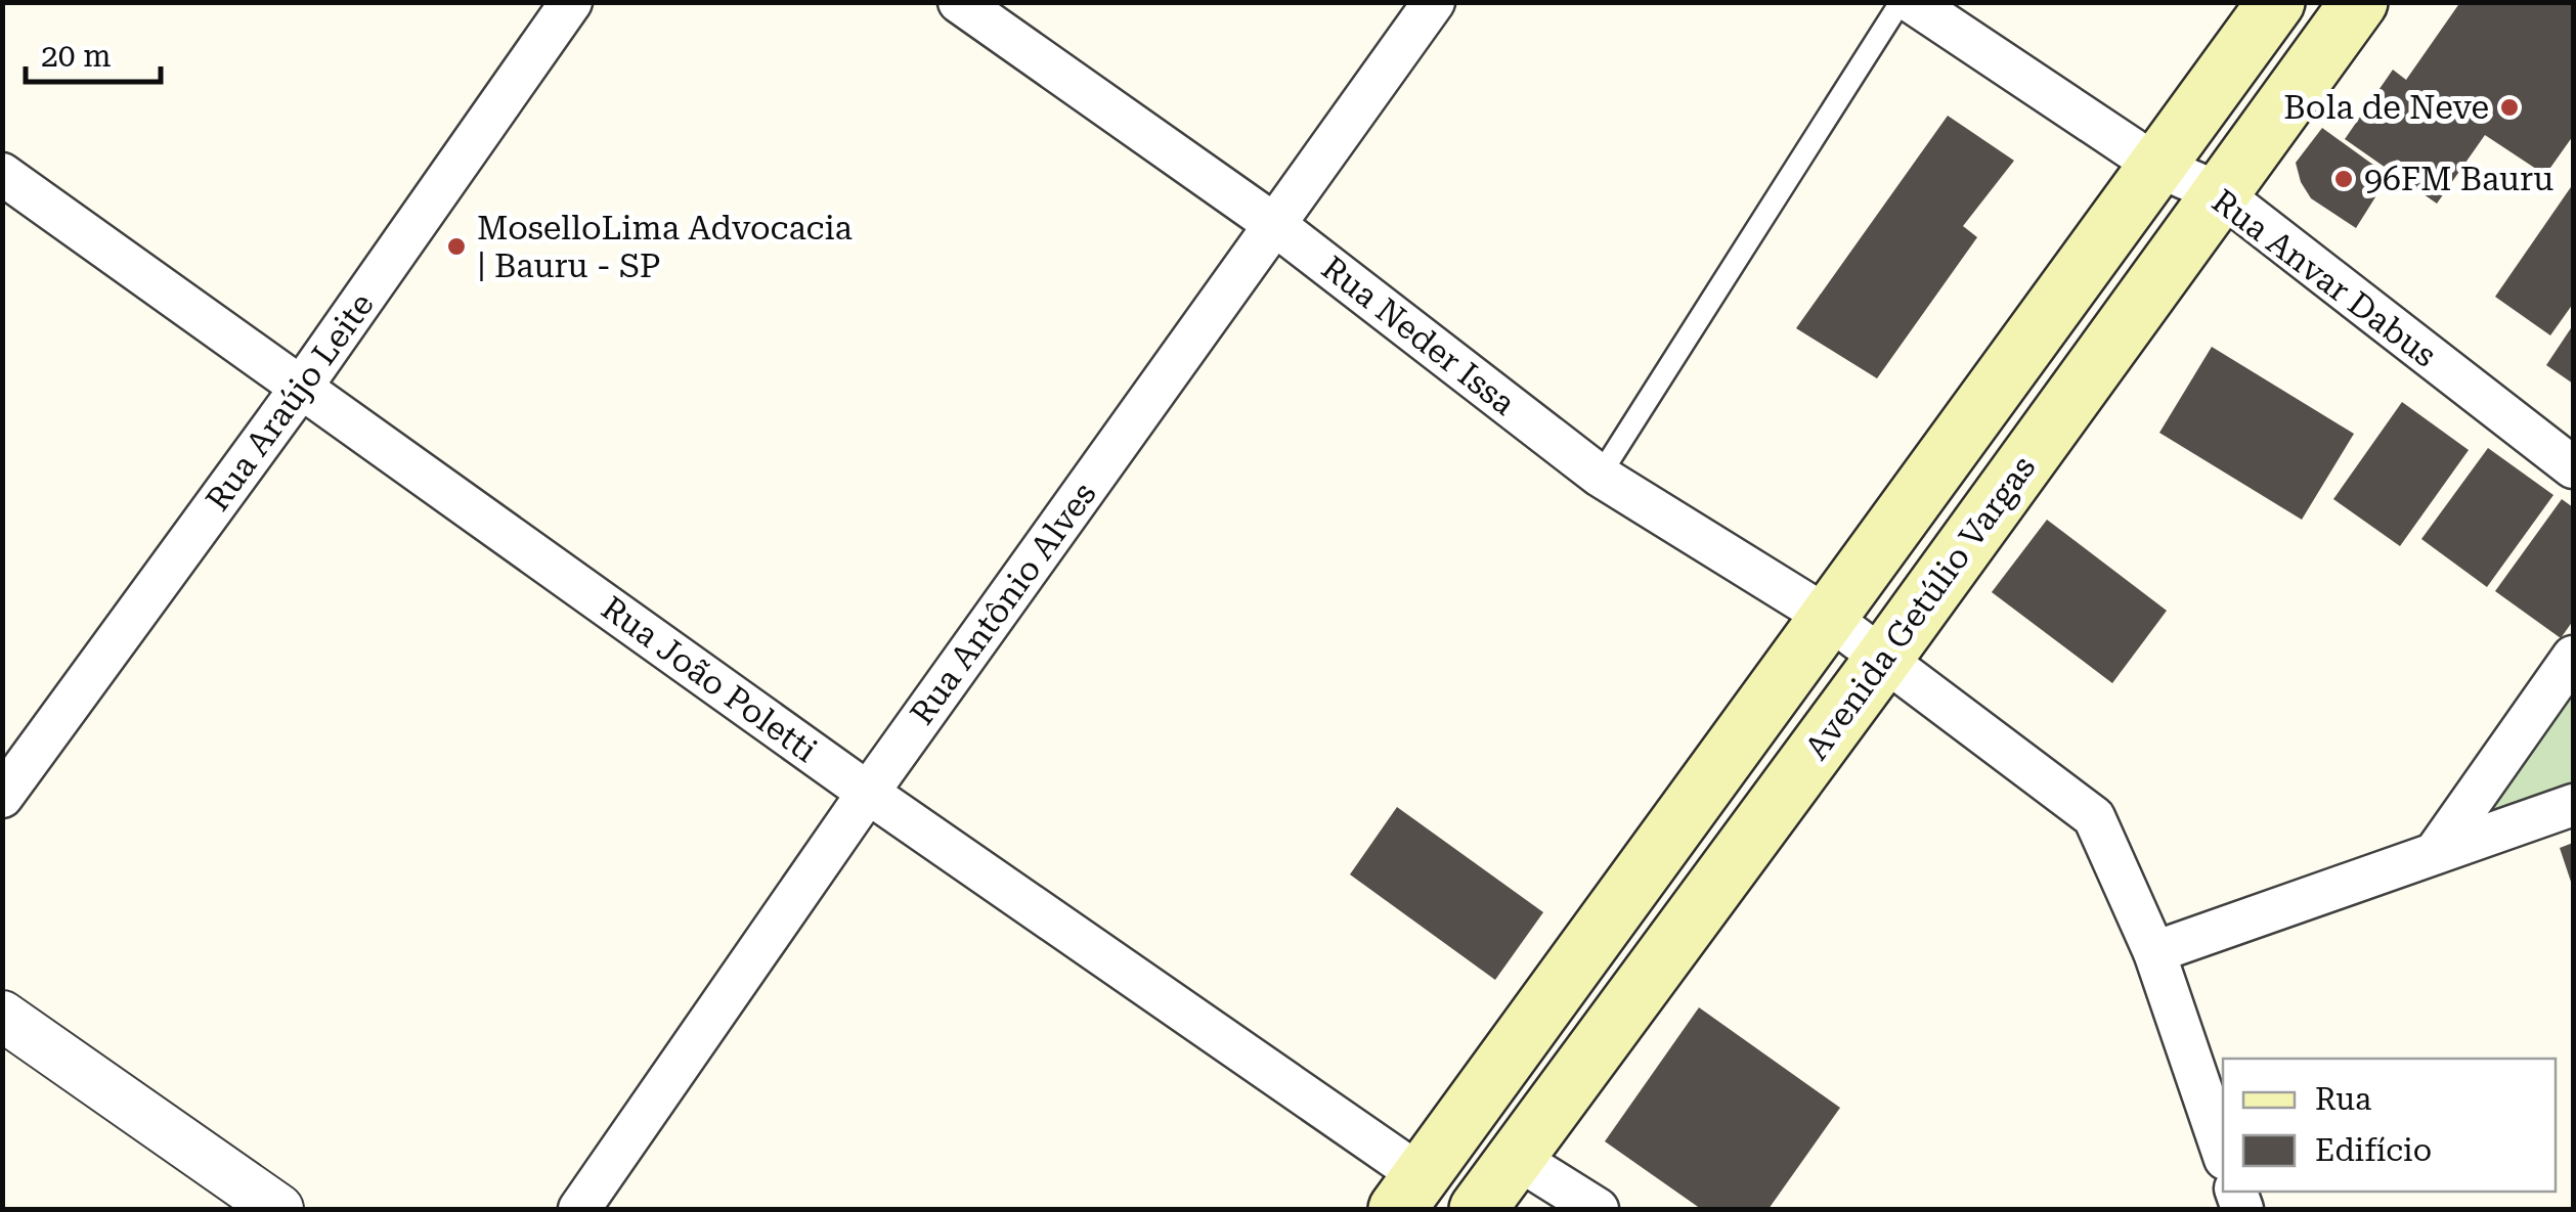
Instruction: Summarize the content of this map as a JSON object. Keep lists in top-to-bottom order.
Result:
{
  "streets": {
    "main road": ["Avenida Getúlio Vargas"],
    "street": [
      "Rua Anvar Dabus",
      "Rua Neder Issa",
      "Rua Araújo Leite",
      "Rua Antônio Alves",
      "Rua João Poletti"
    ]
  },
  "crossings": [
    ["Rua Anvar Dabus", "Avenida Getúlio Vargas"],
    ["Rua Neder Issa", "Rua Antônio Alves"],
    ["Rua Neder Issa", "Avenida Getúlio Vargas"],
    ["Rua Araújo Leite", "Rua João Poletti"],
    ["Rua Antônio Alves", "Rua João Poletti"],
    ["Avenida Getúlio Vargas", "Rua João Poletti"]
  ],
  "places": ["Bola de Neve", "96FM Bauru", "MoselloLima Advocacia | Bauru - SP"],
  "legend": ["Rua", "Edifício"],
  "scale_bar": "20 m"
}
